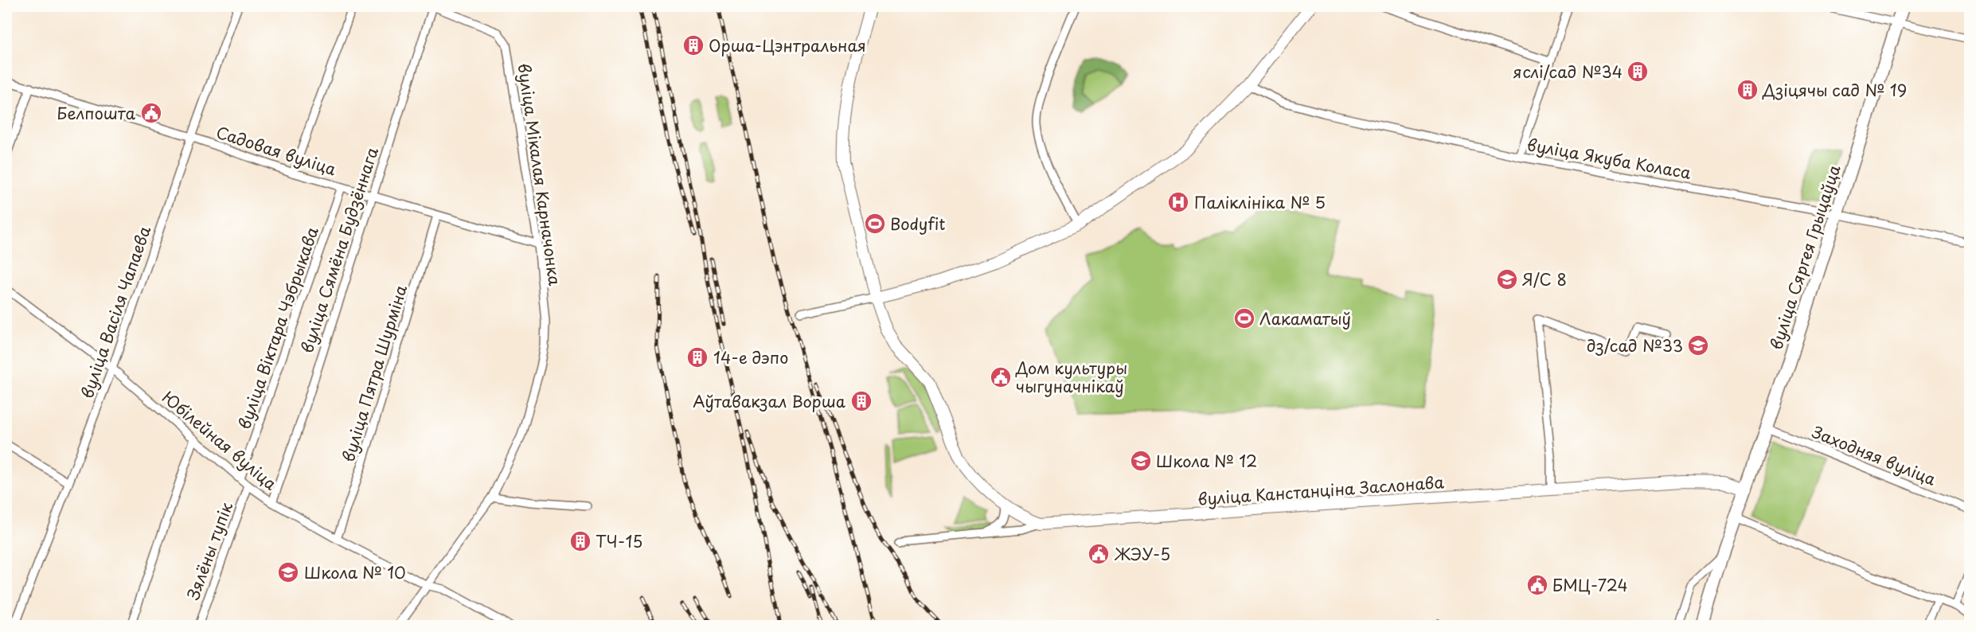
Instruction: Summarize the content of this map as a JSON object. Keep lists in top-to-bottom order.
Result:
{
  "streets": {
    "main road": ["вуліца Сяргея Грыцаўца"],
    "street": [
      "Садовая вуліца",
      "вуліца Якуба Коласа",
      "вуліца Мікалая Карначонка",
      "вуліца Сямёна Будзённага",
      "вуліца Васіля Чапаева",
      "вуліца Віктара Чэбрыкава",
      "вуліца Пятра Шурміна",
      "Юбілейная вуліца",
      "Заходняя вуліца",
      "вуліца Канстанціна Заслонава",
      "Зялёны тупік"
    ]
  },
  "crossings": [
    ["Садовая вуліца", "вуліца Мікалая Карначонка"],
    ["Садовая вуліца", "вуліца Сямёна Будзённага"],
    ["Садовая вуліца", "вуліца Васіля Чапаева"],
    ["Садовая вуліца", "вуліца Віктара Чэбрыкава"],
    ["Садовая вуліца", "вуліца Пятра Шурміна"],
    ["вуліца Якуба Коласа", "вуліца Сяргея Грыцаўца"],
    ["вуліца Мікалая Карначонка", "вуліца Сямёна Будзённага"],
    ["вуліца Мікалая Карначонка", "Юбілейная вуліца"],
    ["вуліца Сямёна Будзённага", "Юбілейная вуліца"],
    ["вуліца Сяргея Грыцаўца", "Заходняя вуліца"],
    ["вуліца Сяргея Грыцаўца", "вуліца Канстанціна Заслонава"],
    ["вуліца Васіля Чапаева", "Юбілейная вуліца"],
    ["вуліца Віктара Чэбрыкава", "Юбілейная вуліца"],
    ["вуліца Пятра Шурміна", "Юбілейная вуліца"],
    ["Юбілейная вуліца", "Зялёны тупік"]
  ],
  "places": {
    "building": [
      "Орша-Цэнтральная",
      "яслі/сад №34",
      "Дзіцячы сад № 19",
      "14-е дэпо",
      "Аўтавакзал Ворша",
      "ТЧ-15"
    ],
    "public building": [
      "Белпошта",
      "Дом культуры чыгуначнікаў",
      "ЖЭУ-5",
      "БМЦ-724"
    ],
    "hospital": ["Паліклініка № 5"],
    "sports": ["Bodyfit", "Лакаматыў"],
    "school or university": [
      "Я/С 8",
      "дз/сад №33",
      "Школа № 12",
      "Школа № 10"
    ]
  }
}
